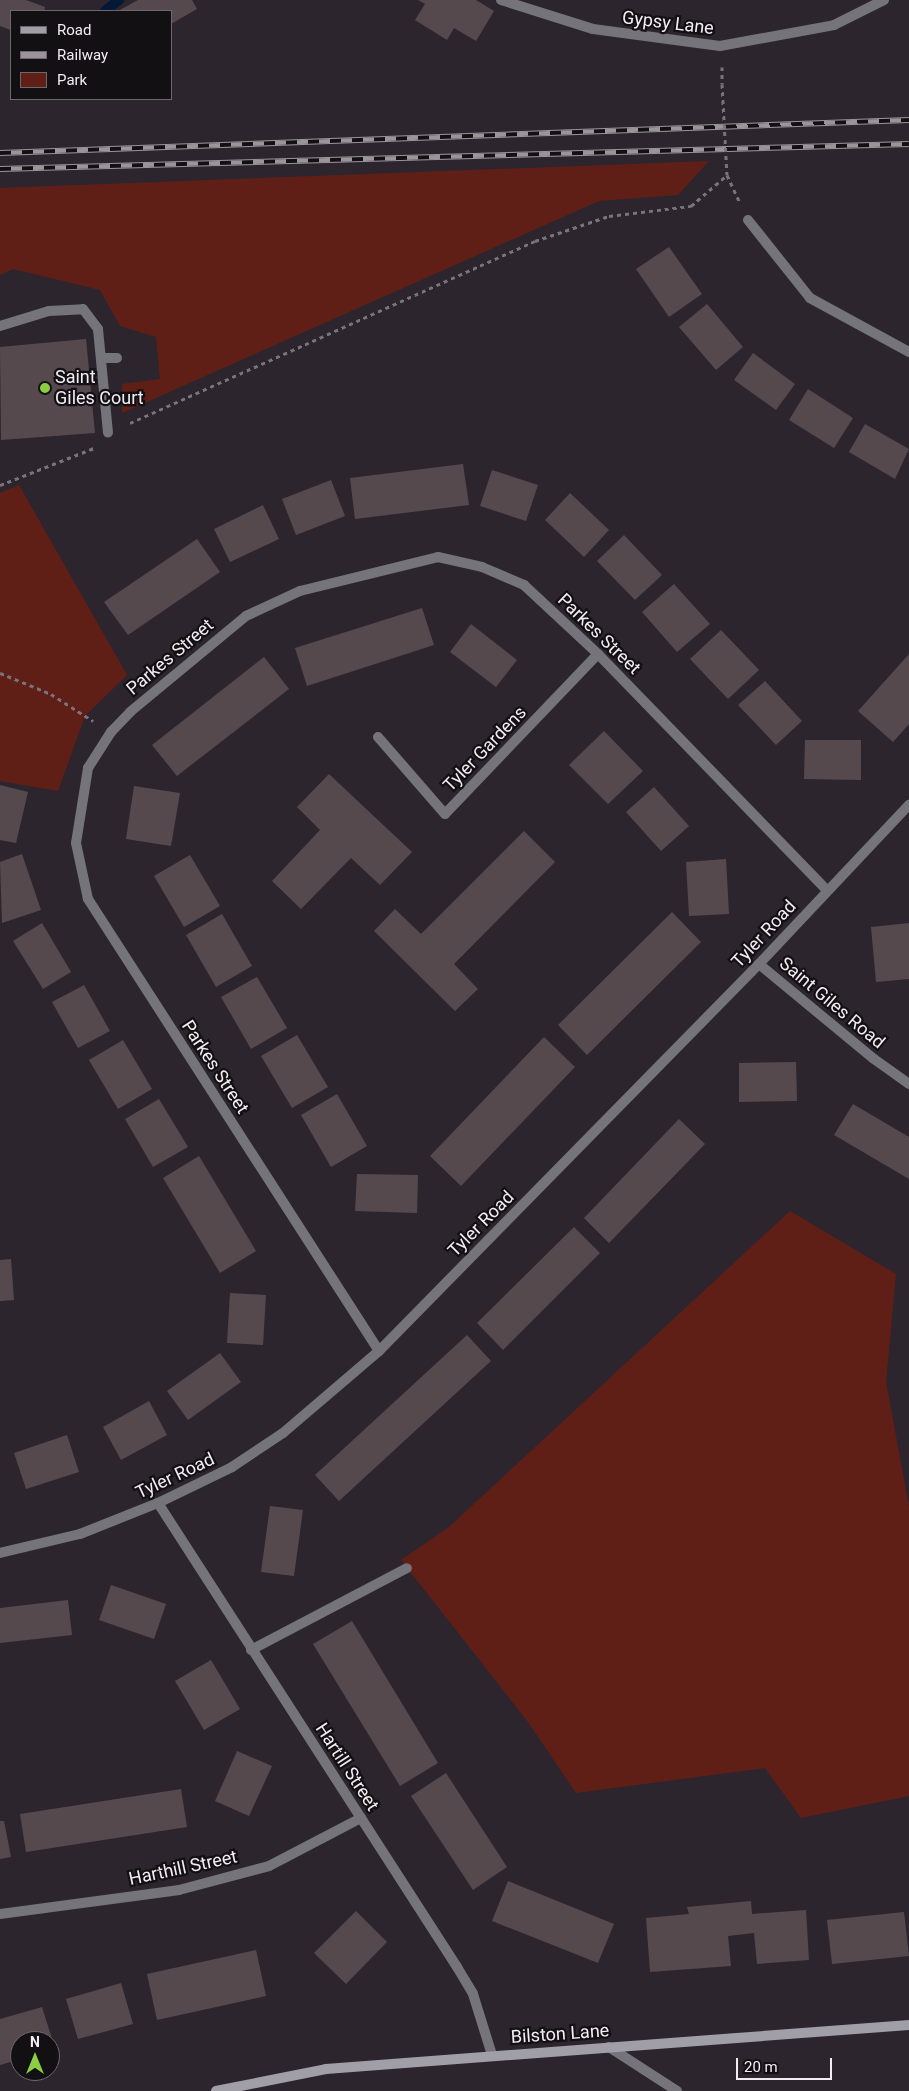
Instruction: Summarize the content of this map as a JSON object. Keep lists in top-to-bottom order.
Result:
{
  "streets": {
    "main road": ["Bilston Lane"],
    "street": [
      "Gypsy Lane",
      "Parkes Street",
      "Tyler Gardens",
      "Tyler Road",
      "Saint Giles Road",
      "Hartill Street",
      "Harthill Street"
    ]
  },
  "crossings": [
    ["Parkes Street", "Tyler Gardens"],
    ["Parkes Street", "Tyler Road"],
    ["Tyler Road", "Saint Giles Road"],
    ["Tyler Road", "Hartill Street"],
    ["Hartill Street", "Harthill Street"],
    ["Hartill Street", "Bilston Lane"]
  ],
  "places": ["Saint Giles Court"],
  "legend": ["Road", "Railway", "Park"],
  "scale_bar": "20 m",
  "north": "top"
}
